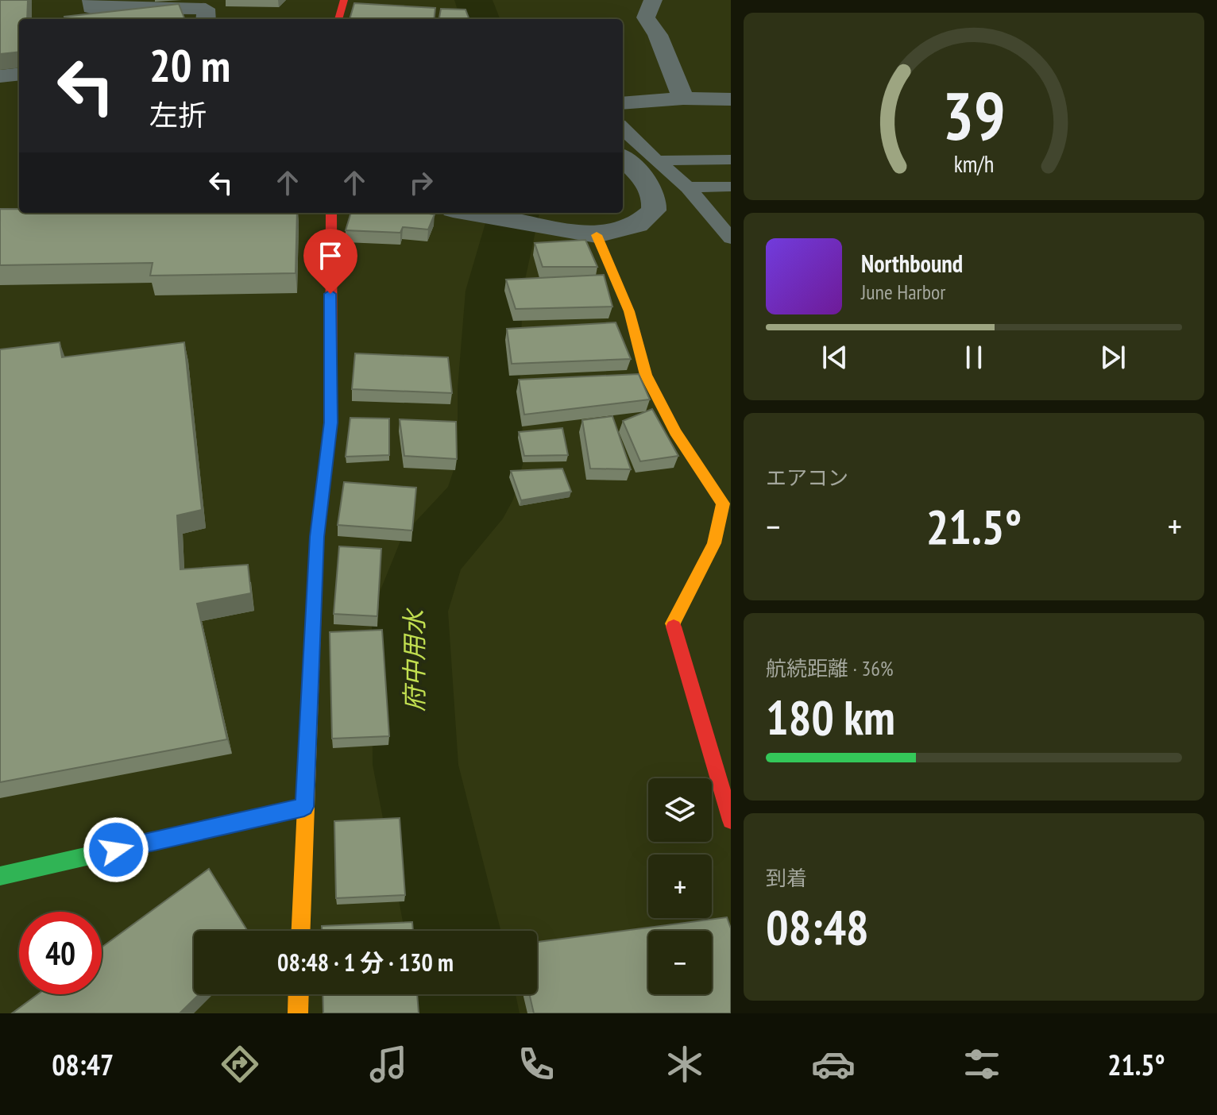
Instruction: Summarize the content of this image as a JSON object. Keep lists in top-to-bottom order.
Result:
{
  "water": ["府中用水"],
  "page": {
    "turn": ["20 m", "左折"],
    "song": ["Northbound", "June Harbor"],
    "tile": [
      "エアコン",
      ["航続距離 · 36%", "180 km"],
      ["到着", "08:48"]
    ],
    "heat": ["−", "21.5°", "+"],
    "map_buttons": ["+", "−"],
    "limit": "40",
    "trip": "08:48 · 1 分 · 130 m",
    "tabs": ["08:47", "21.5°"],
    "gauge": ["39", "km/h"]
  }
}
